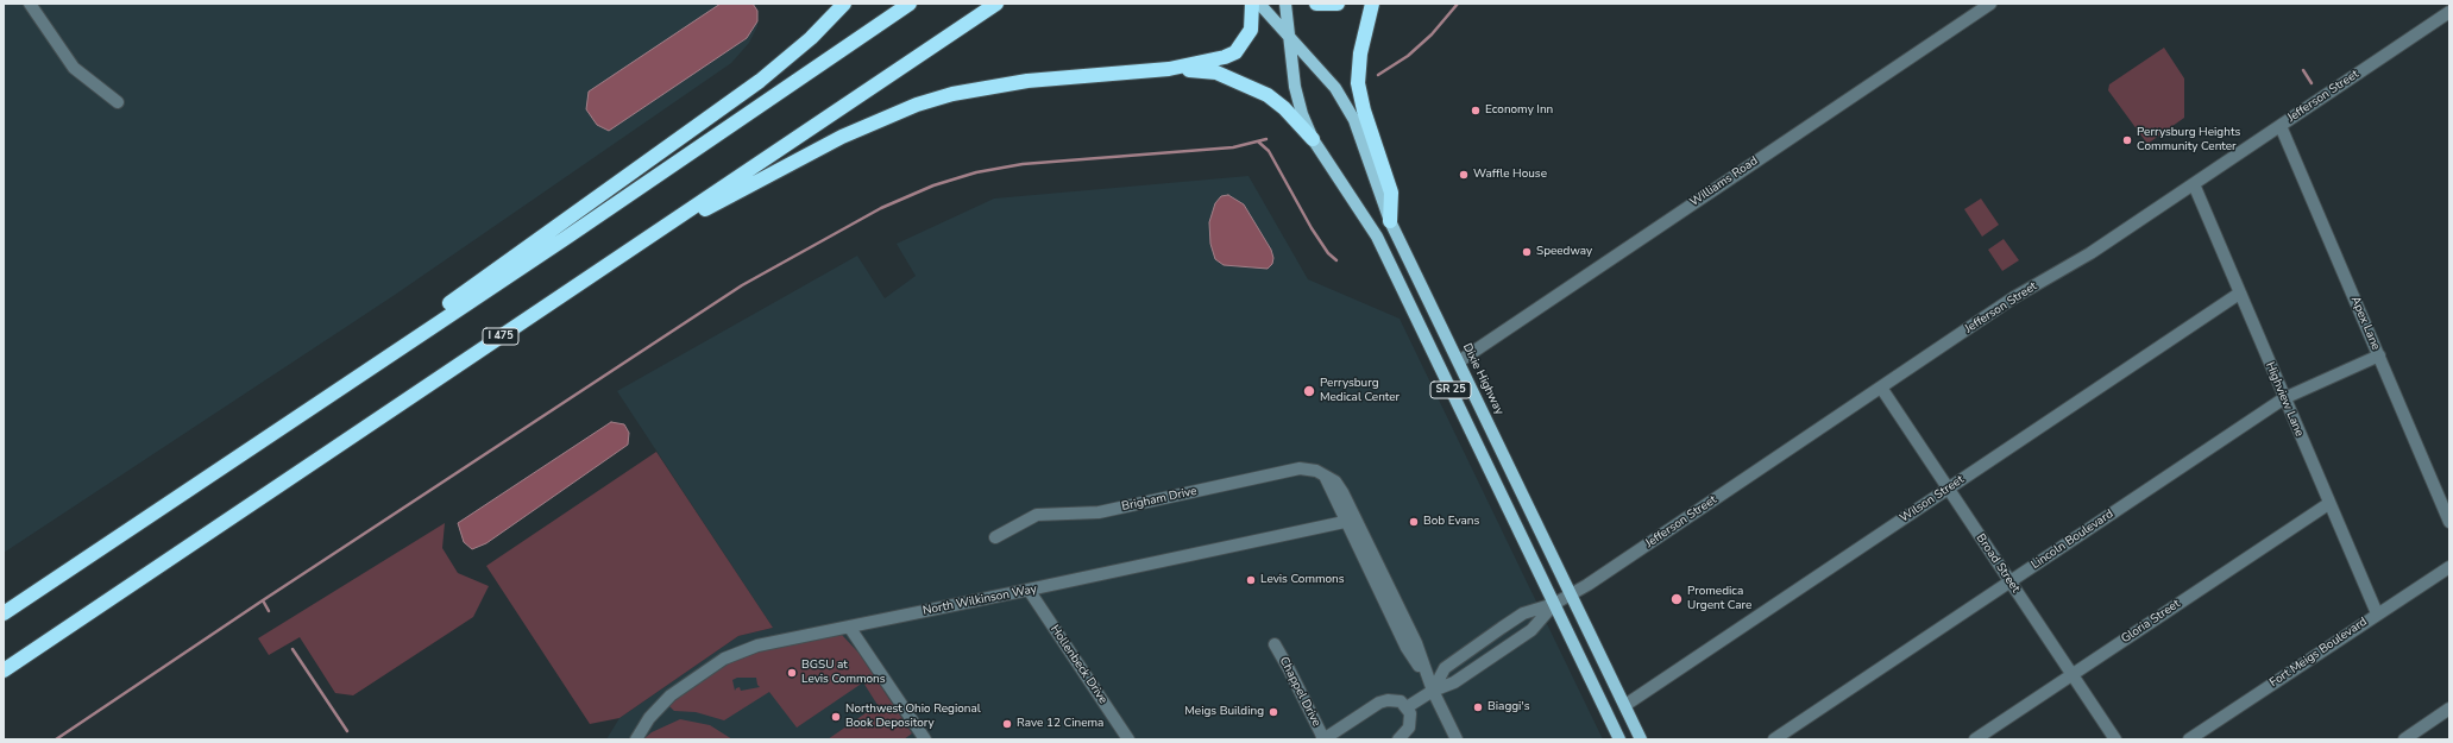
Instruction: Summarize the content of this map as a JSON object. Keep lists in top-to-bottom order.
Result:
{
  "streets": {
    "highway": ["I 475"],
    "main road": ["Dixie Highway", "SR 25"],
    "street": [
      "Jefferson Street",
      "Williams Road",
      "Apex Lane",
      "Highview Lane",
      "Brigham Drive",
      "Wilson Street",
      "Lincoln Boulevard",
      "Broad Street",
      "North Wilkinson Way",
      "Gloria Street",
      "Fort Meigs Boulevard",
      "Hollenbeck Drive",
      "Chappel Drive"
    ]
  },
  "crossings": [
    ["Jefferson Street", "Apex Lane"],
    ["Jefferson Street", "Dixie Highway"],
    ["Jefferson Street", "SR 25"],
    ["Jefferson Street", "Highview Lane"],
    ["Jefferson Street", "Broad Street"],
    ["Williams Road", "Dixie Highway"],
    ["Apex Lane", "Lincoln Boulevard"],
    ["Dixie Highway", "SR 25"],
    ["Dixie Highway", "Wilson Street"],
    ["Highview Lane", "Wilson Street"],
    ["Highview Lane", "Lincoln Boulevard"],
    ["Highview Lane", "Gloria Street"],
    ["Highview Lane", "Fort Meigs Boulevard"],
    ["Brigham Drive", "North Wilkinson Way"],
    ["Wilson Street", "Broad Street"],
    ["Lincoln Boulevard", "Broad Street"],
    ["Broad Street", "Gloria Street"],
    ["North Wilkinson Way", "Hollenbeck Drive"]
  ],
  "places": [
    "Economy Inn",
    "Perrysburg Heights Community Center",
    "Waffle House",
    "Speedway",
    "Perrysburg Medical Center",
    "Bob Evans",
    "Levis Commons",
    "Promedica Urgent Care",
    "BGSU at Levis Commons",
    "Biaggi's",
    "Meigs Building",
    "Northwest Ohio Regional Book Depository",
    "Rave 12 Cinema"
  ]
}
